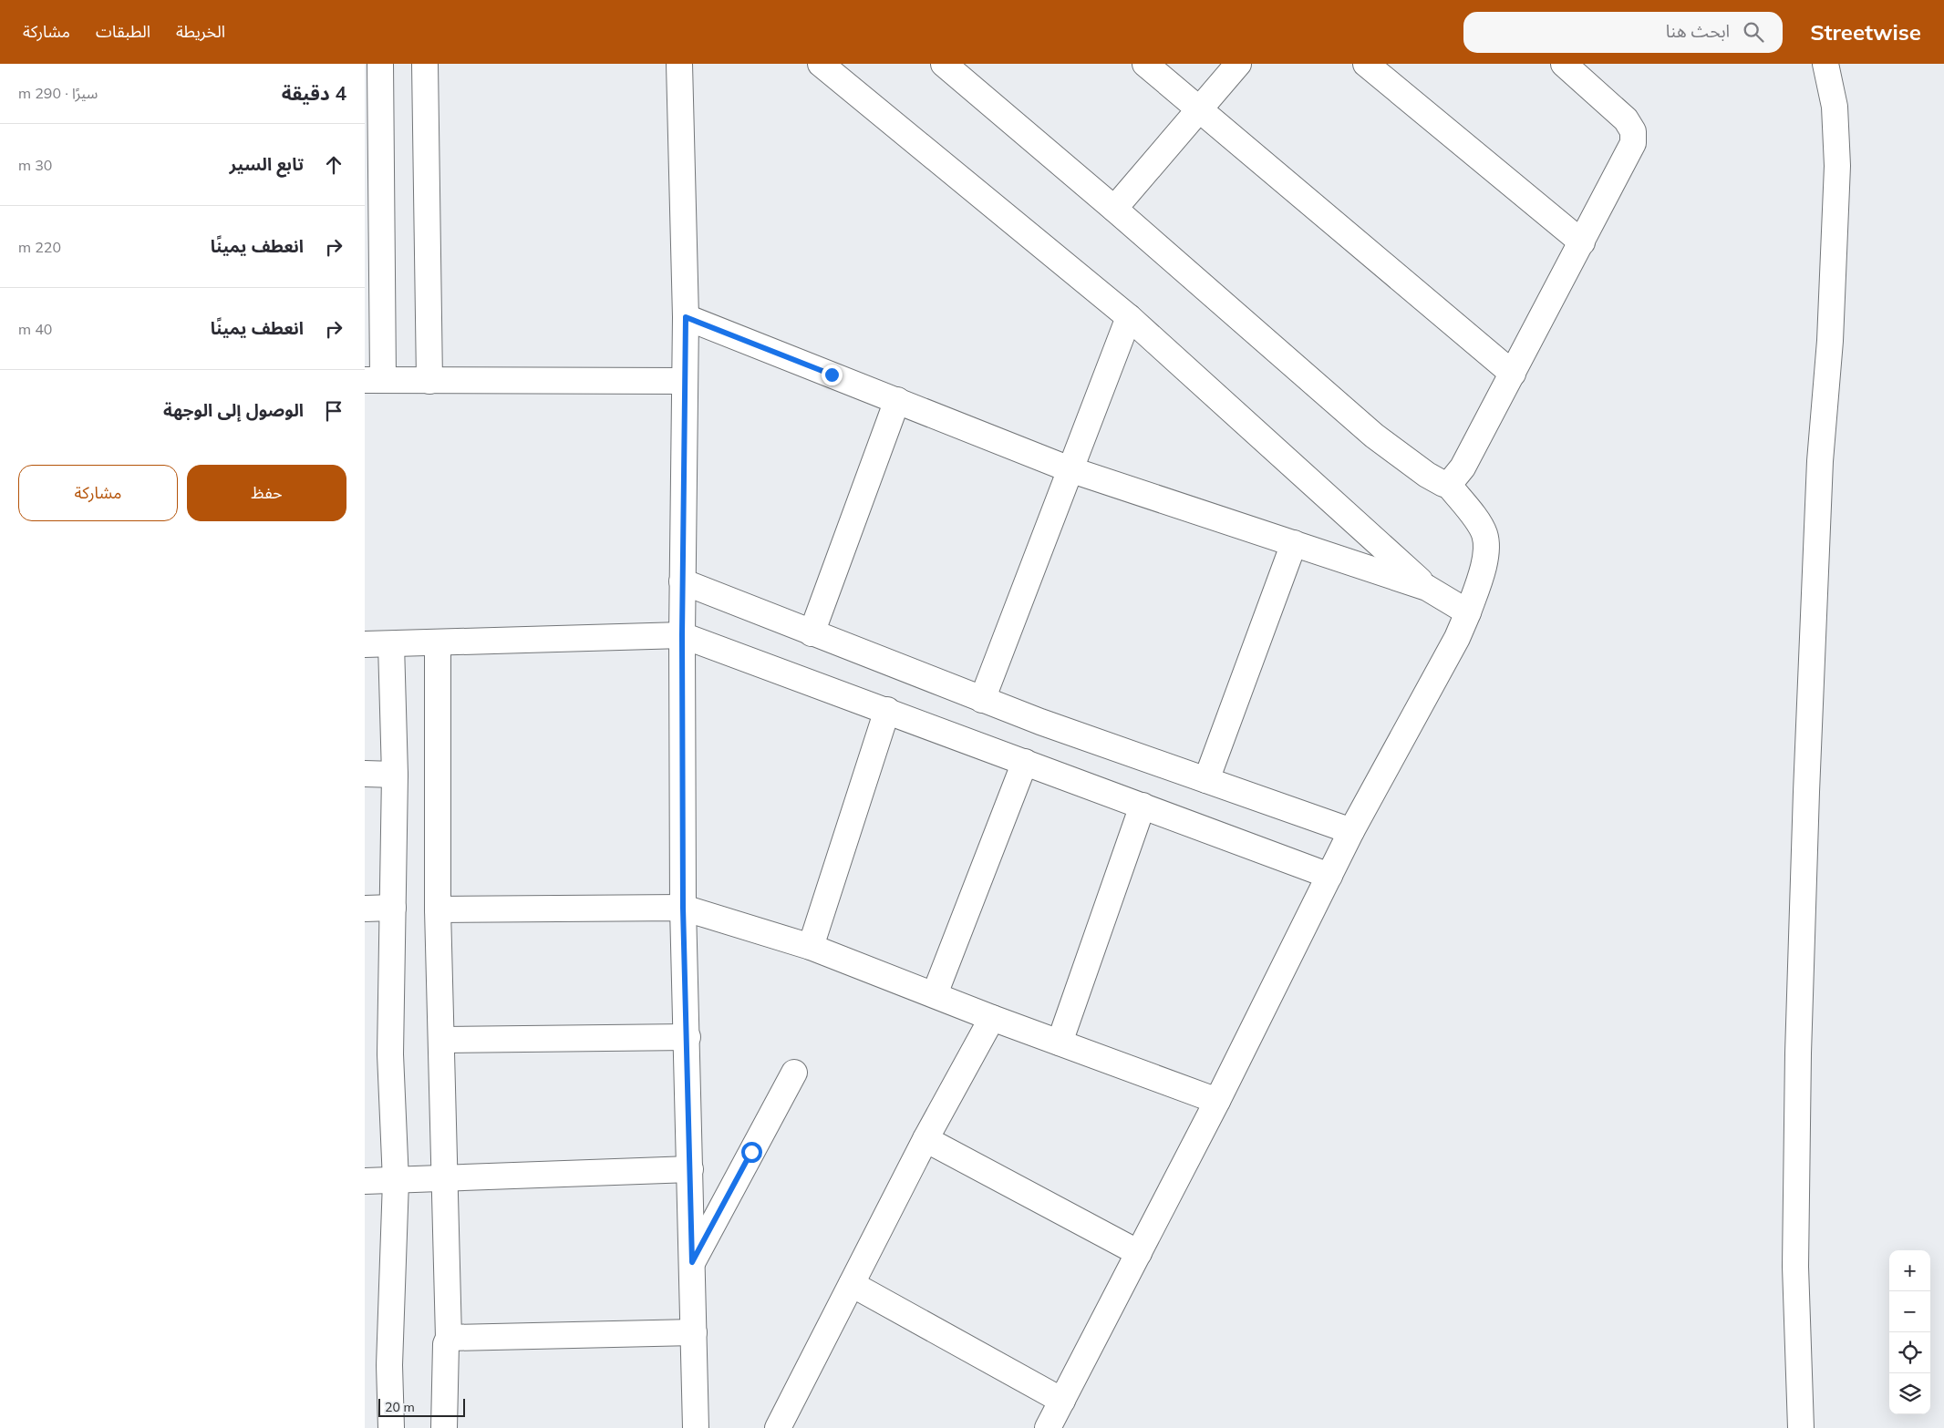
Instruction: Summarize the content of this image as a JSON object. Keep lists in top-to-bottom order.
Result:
{
  "scale_bar": "20 m",
  "page": {
    "header": "Streetwise",
    "search": "ابحث هنا",
    "nav": ["الخريطة", "الطبقات", "مشاركة"],
    "heading": ["4 دقيقة", "سيرًا · 290 m"],
    "list": [
      ["تابع السير", "30 m"],
      ["انعطف يمينًا", "220 m"],
      ["انعطف يمينًا", "40 m"],
      "الوصول إلى الوجهة"
    ],
    "buttons": ["حفظ", "مشاركة"],
    "map_buttons": ["+", "−"],
    "scale": "20 m"
  }
}
